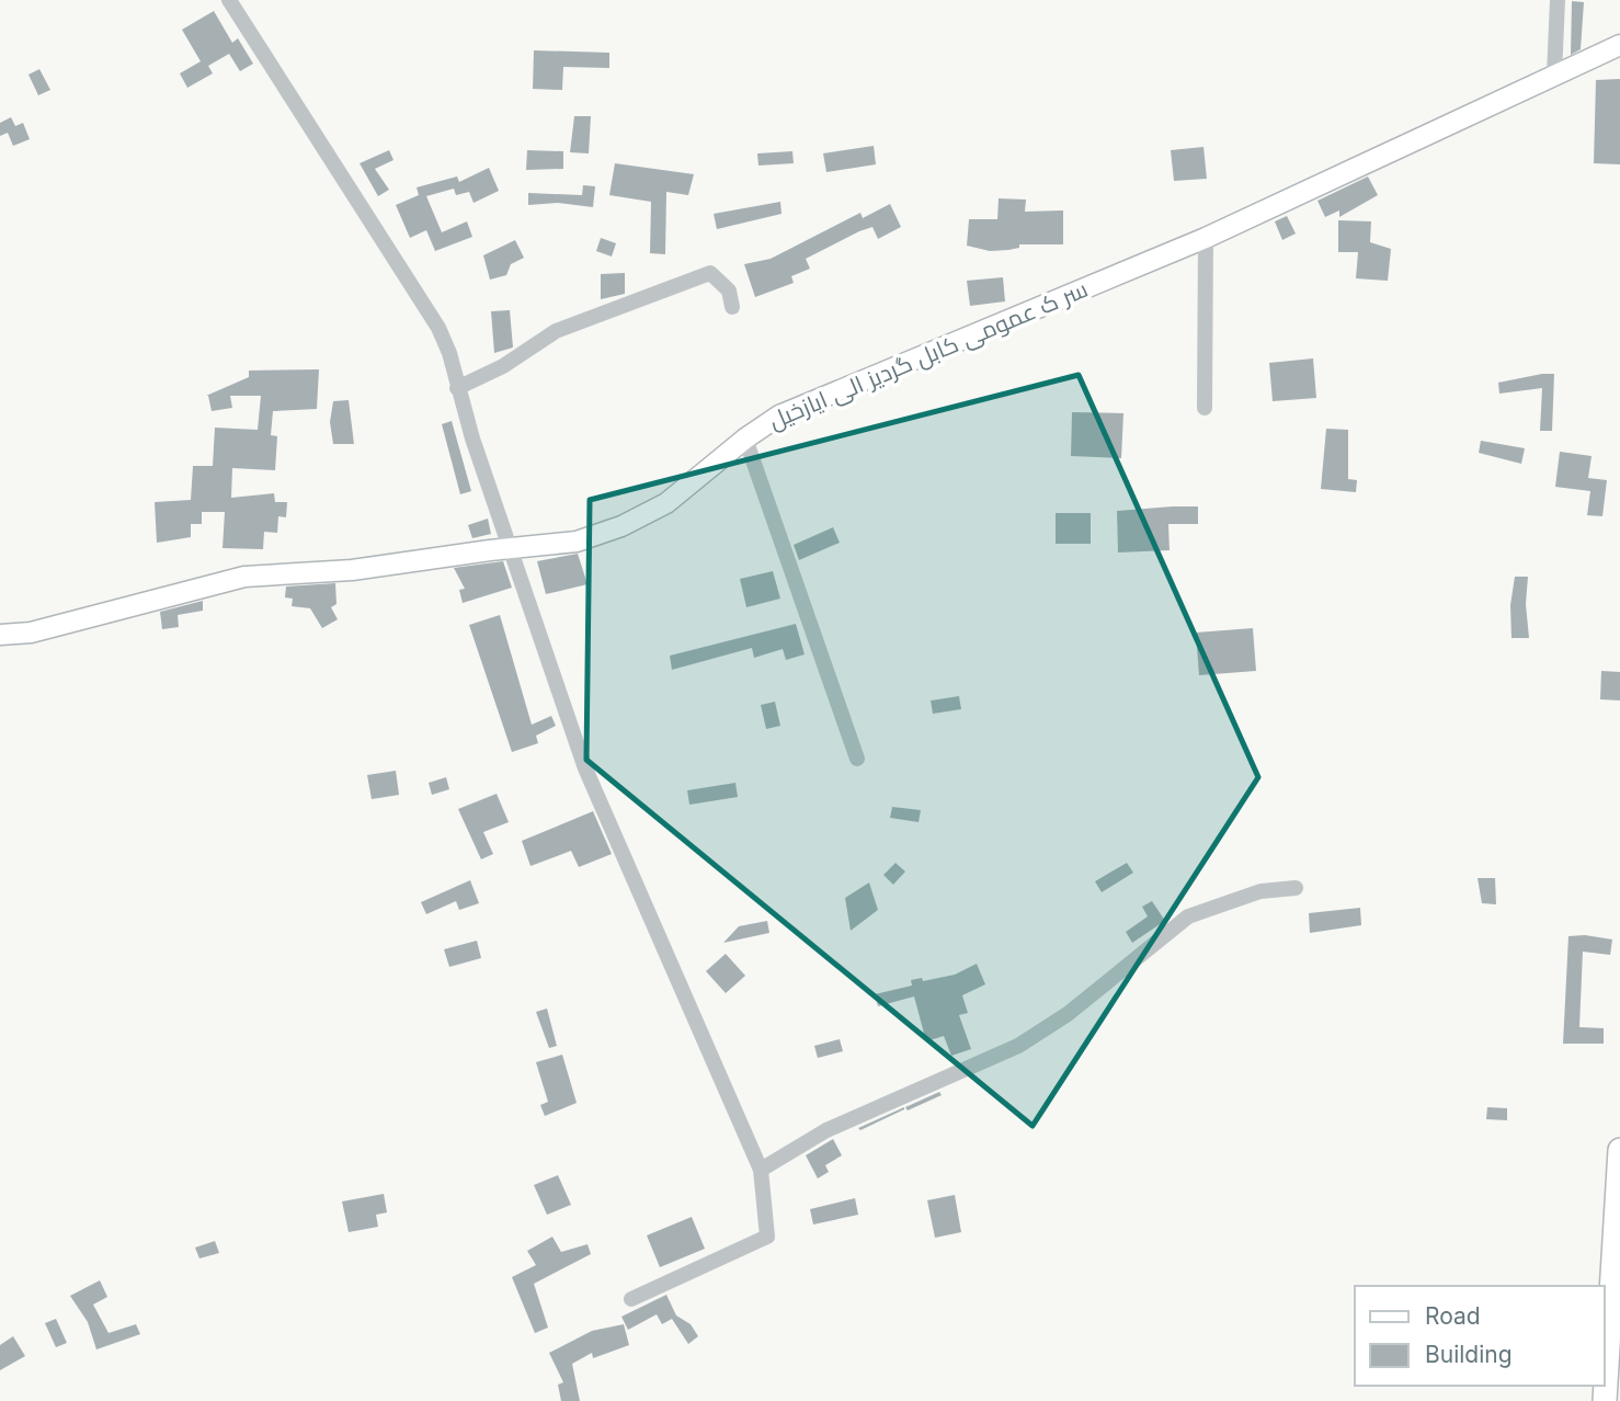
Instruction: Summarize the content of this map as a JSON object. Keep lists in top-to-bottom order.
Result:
{
  "streets": {
    "main road": ["سر ک عمومی کابل گردیز الی ایازخیل"]
  },
  "legend": ["Road", "Building"]
}
